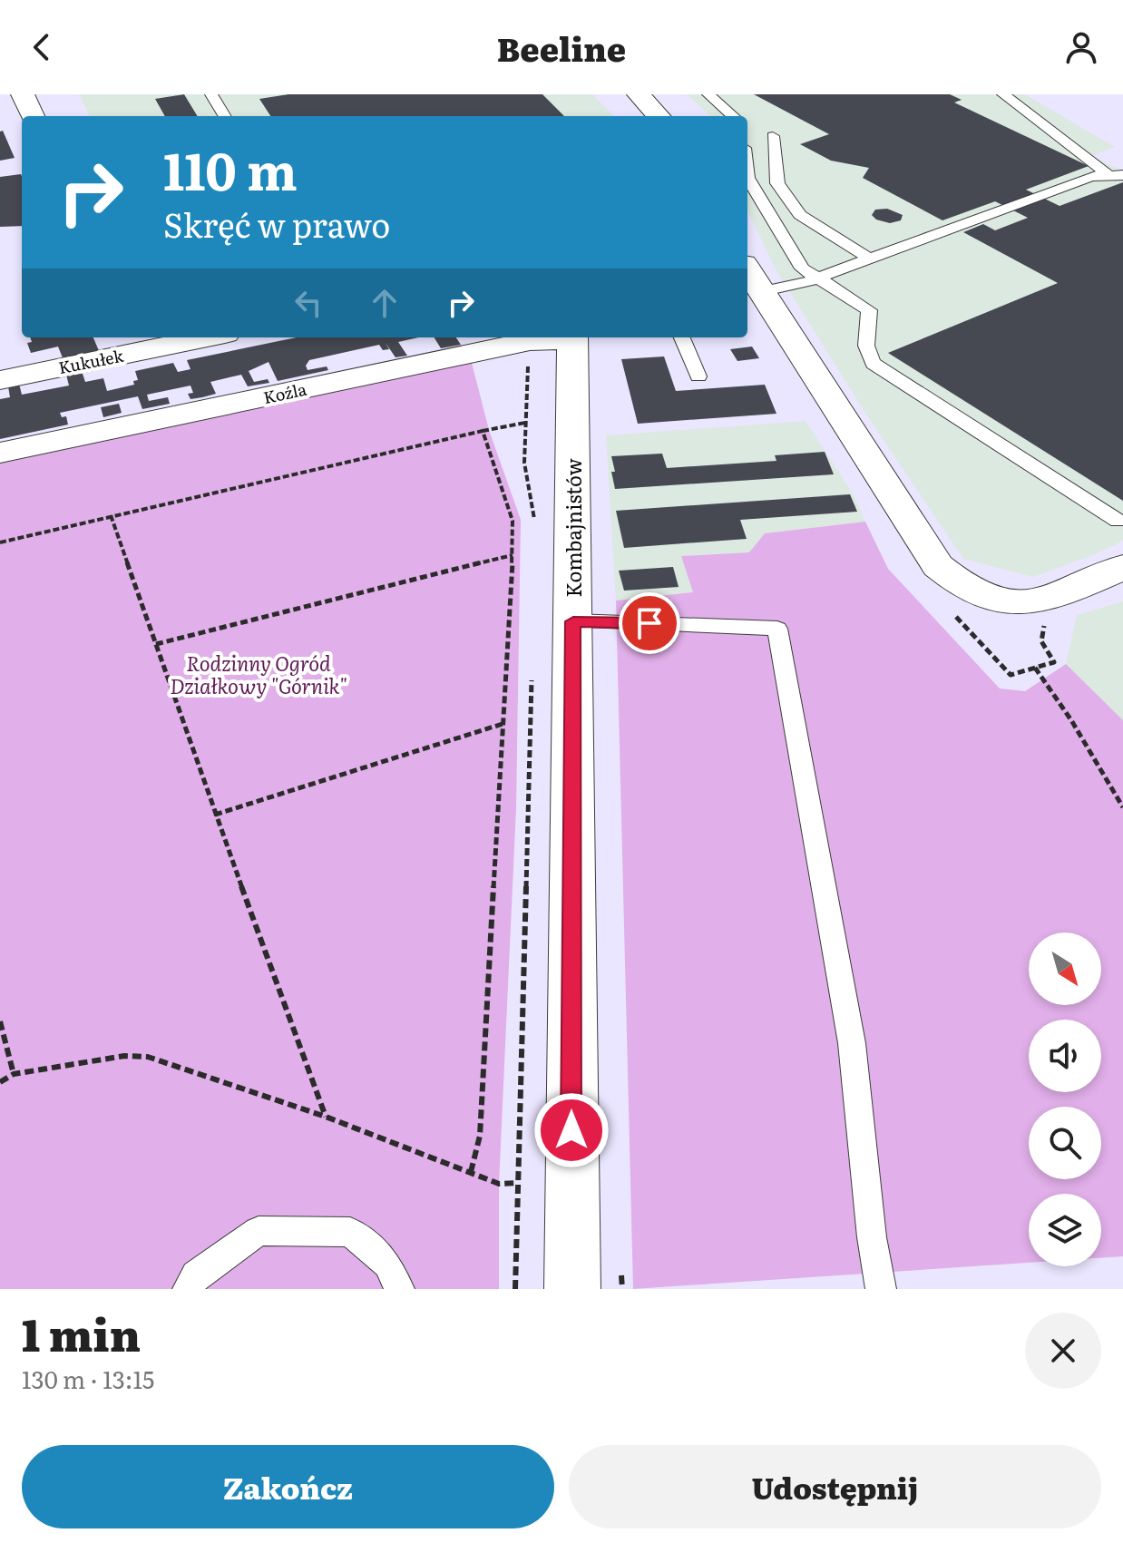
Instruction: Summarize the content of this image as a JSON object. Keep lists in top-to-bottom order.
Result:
{
  "streets": {
    "street": ["Kukułek", "Koźla", "Kombajnistów"]
  },
  "parks": ["Rodzinny Ogród Działkowy \"Górnik\""],
  "north": "bottom right",
  "page": {
    "header": "Beeline",
    "turn": ["110 m", "Skręć w prawo"],
    "heading": ["1 min", "130 m · 13:15"],
    "buttons": ["Zakończ", "Udostępnij"]
  }
}
